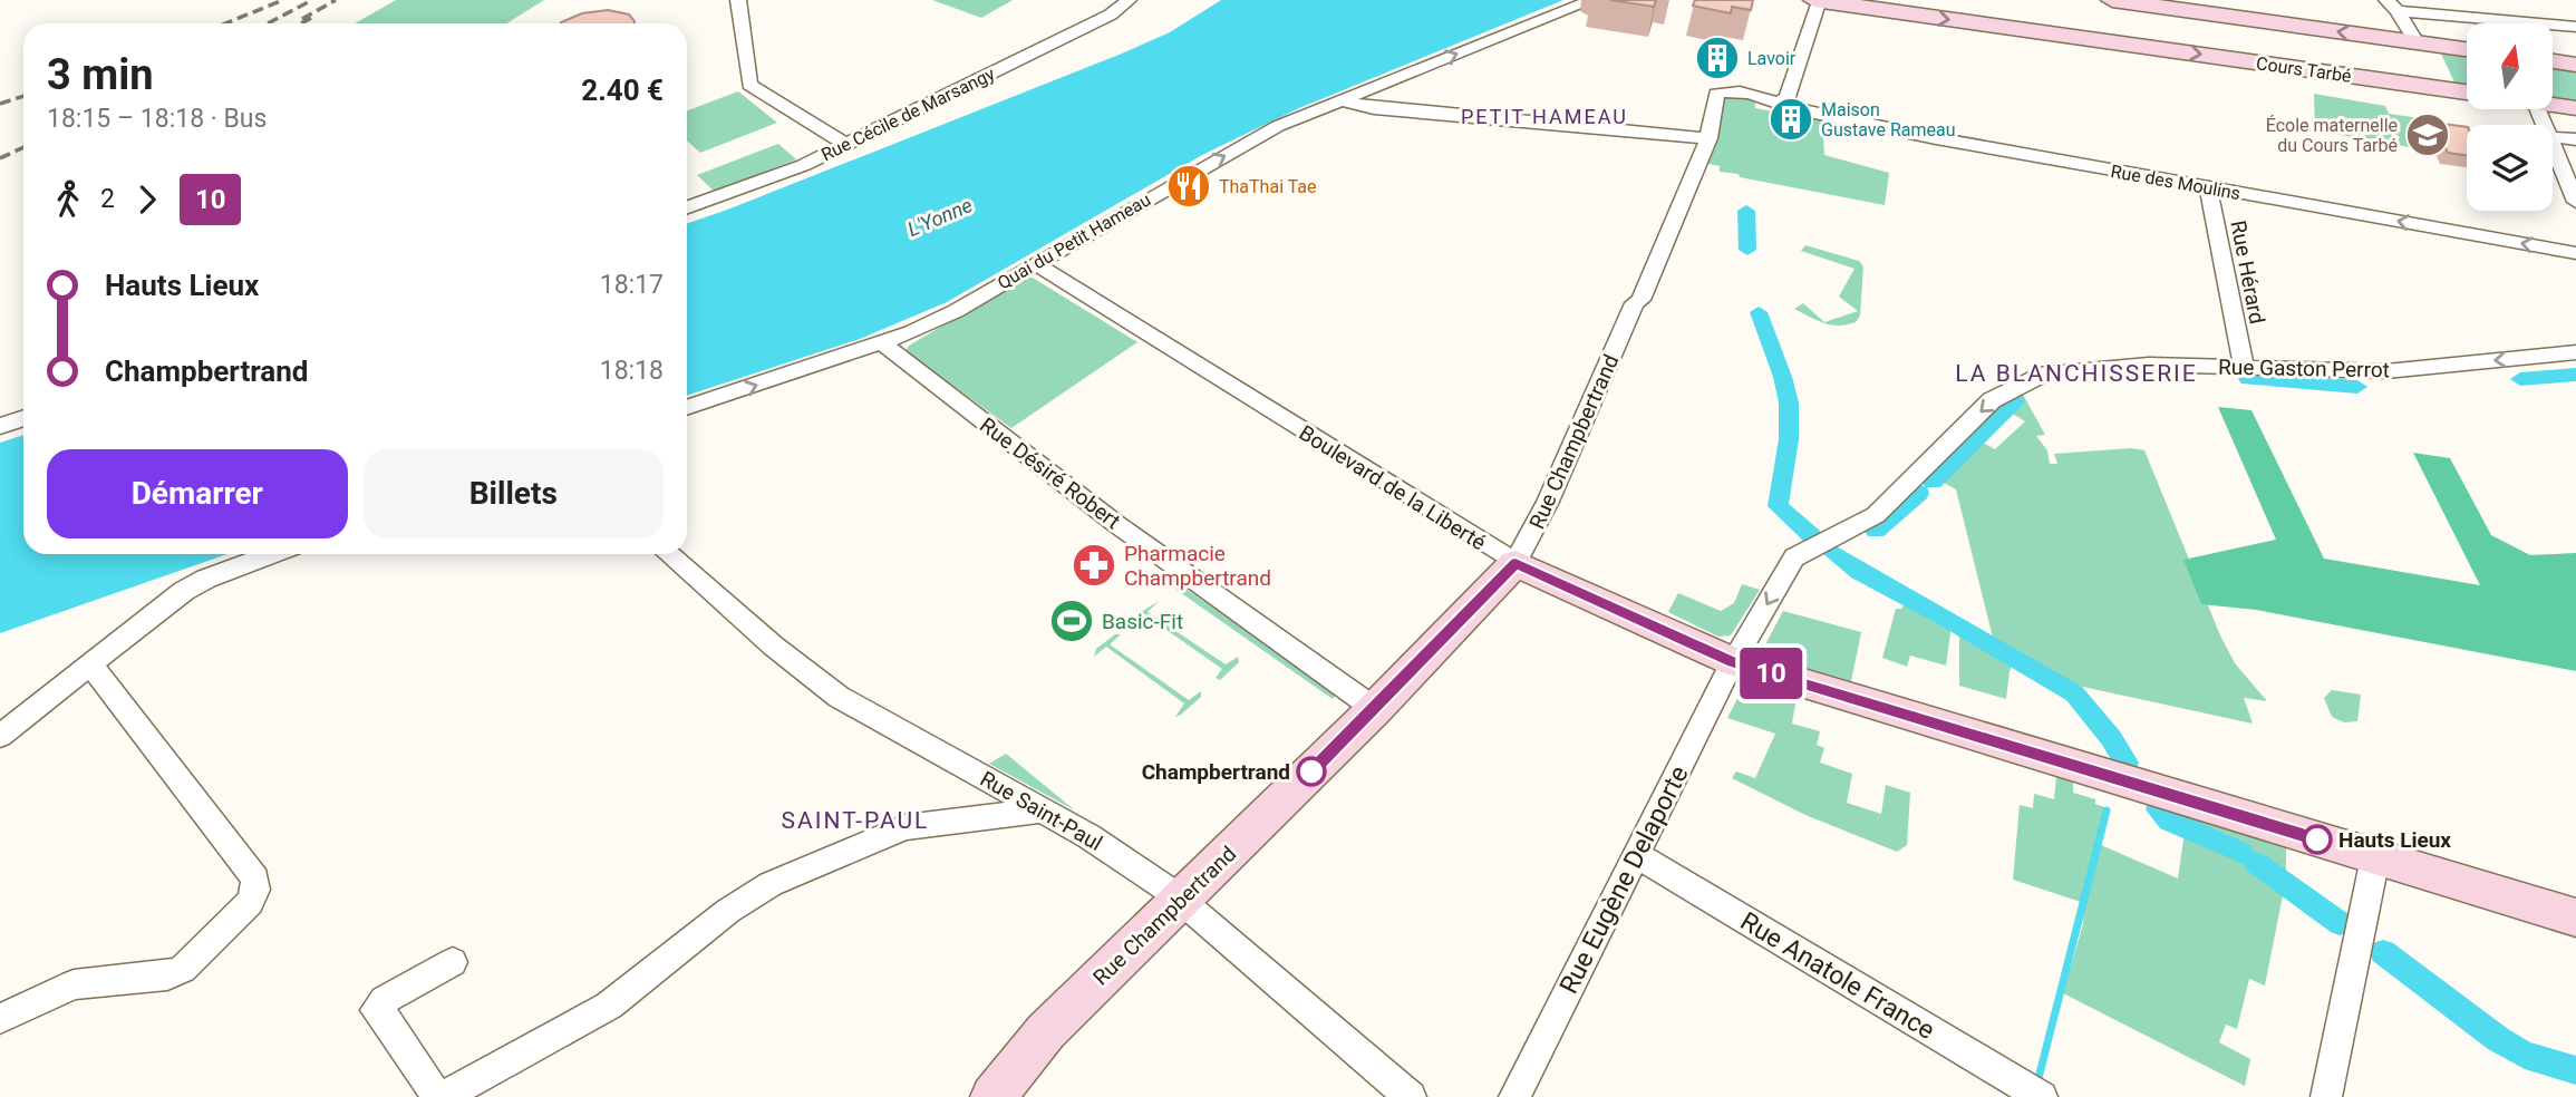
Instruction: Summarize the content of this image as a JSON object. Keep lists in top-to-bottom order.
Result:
{
  "streets": {
    "main road": ["Cours Tarbé", "Rue Champbertrand", "Boulevard de la Liberté"],
    "street": [
      "Rue Cécile de Marsangy",
      "Rue des Moulins",
      "Quai du Petit Hameau",
      "Rue Hérard",
      "Rue Gaston Perrot",
      "Rue Désiré Robert",
      "Rue Saint-Paul",
      "Rue Eugène Delaporte",
      "Rue Anatole France"
    ]
  },
  "crossings": [
    ["Rue des Moulins", "Rue Hérard"],
    ["Rue des Moulins", "Rue Champbertrand"],
    ["Quai du Petit Hameau", "Rue Désiré Robert"],
    ["Quai du Petit Hameau", "Boulevard de la Liberté"],
    ["Rue Hérard", "Rue Gaston Perrot"],
    ["Rue Gaston Perrot", "Boulevard de la Liberté"],
    ["Rue Gaston Perrot", "Rue Eugène Delaporte"],
    ["Rue Champbertrand", "Rue Désiré Robert"],
    ["Rue Champbertrand", "Boulevard de la Liberté"],
    ["Rue Champbertrand", "Rue Saint-Paul"],
    ["Boulevard de la Liberté", "Rue Eugène Delaporte"],
    ["Rue Eugène Delaporte", "Rue Anatole France"]
  ],
  "one_way": ["Rue des Moulins", "Quai du Petit Hameau", "Rue Gaston Perrot"],
  "districts": ["PETIT HAMEAU", "LA BLANCHISSERIE", "SAINT-PAUL"],
  "water": ["L'Yonne"],
  "places": {
    "building": ["Lavoir", "Maison Gustave Rameau"],
    "school or university": ["École maternelle du Cours Tarbé"],
    "restaurant": ["ThaThai Tae"],
    "pharmacy": ["Pharmacie Champbertrand"],
    "sports": ["Basic-Fit"],
    "other": ["Champbertrand", "Hauts Lieux"]
  },
  "lines": ["bus line 10"],
  "north": "top",
  "page": {
    "on_map": "10",
    "heading": ["3 min", "18:15 – 18:18 · Bus", "2.40 €"],
    "legs": ["2", "10"],
    "list": [
      {
        "name": "Hauts Lieux",
        "value": "18:17"
      },
      {
        "name": "Champbertrand",
        "value": "18:18"
      }
    ],
    "buttons": ["Démarrer", "Billets"]
  }
}
